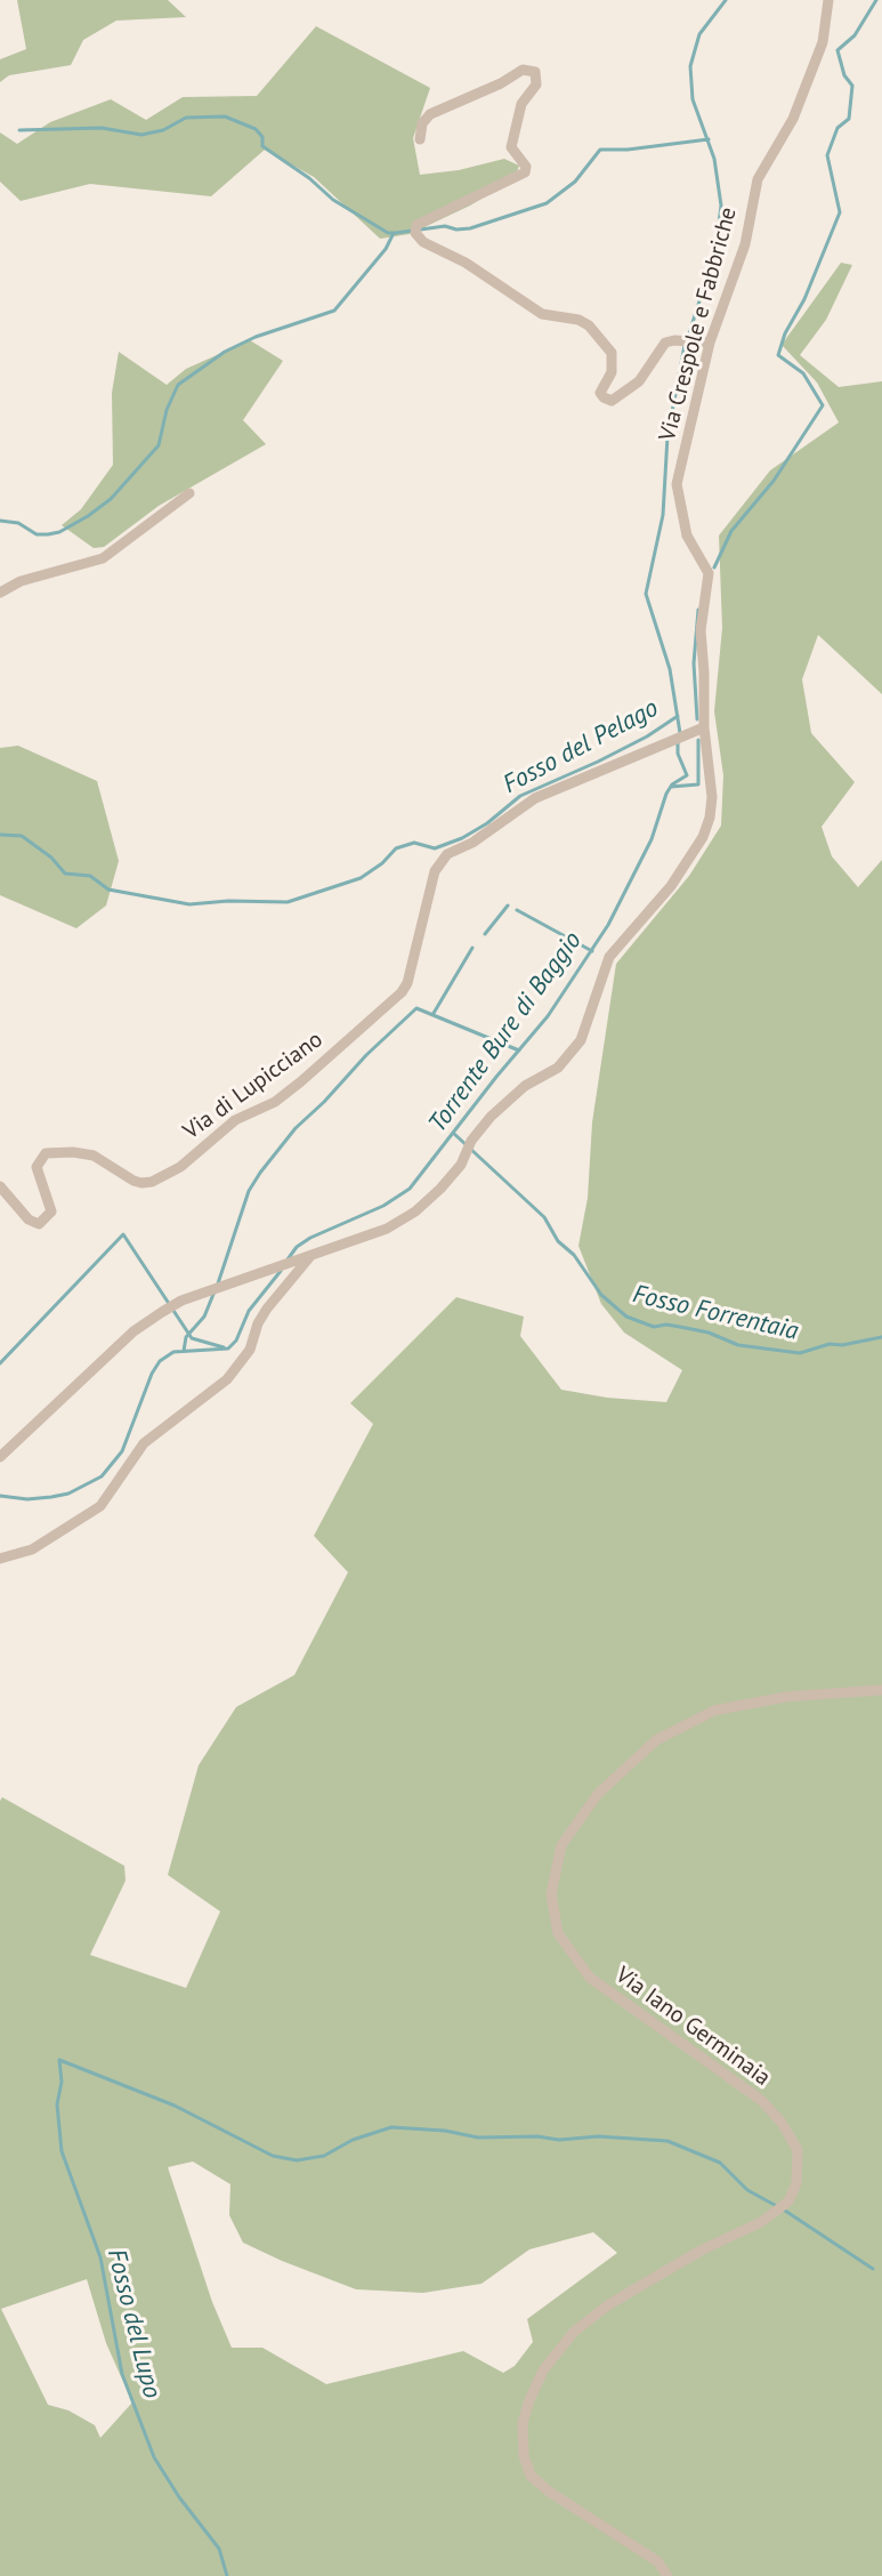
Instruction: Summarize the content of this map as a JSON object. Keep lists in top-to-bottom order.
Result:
{
  "streets": {
    "street": ["Via Crespole e Fabbriche", "Via di Lupicciano", "Via Iano Germinaia"]
  },
  "crossings": [
    ["Via Crespole e Fabbriche", "Via di Lupicciano"]
  ],
  "water": [
    "Fosso del Pelago",
    "Torrente Bure di Baggio",
    "Fosso Forrentaia",
    "Fosso del Lupo"
  ]
}
